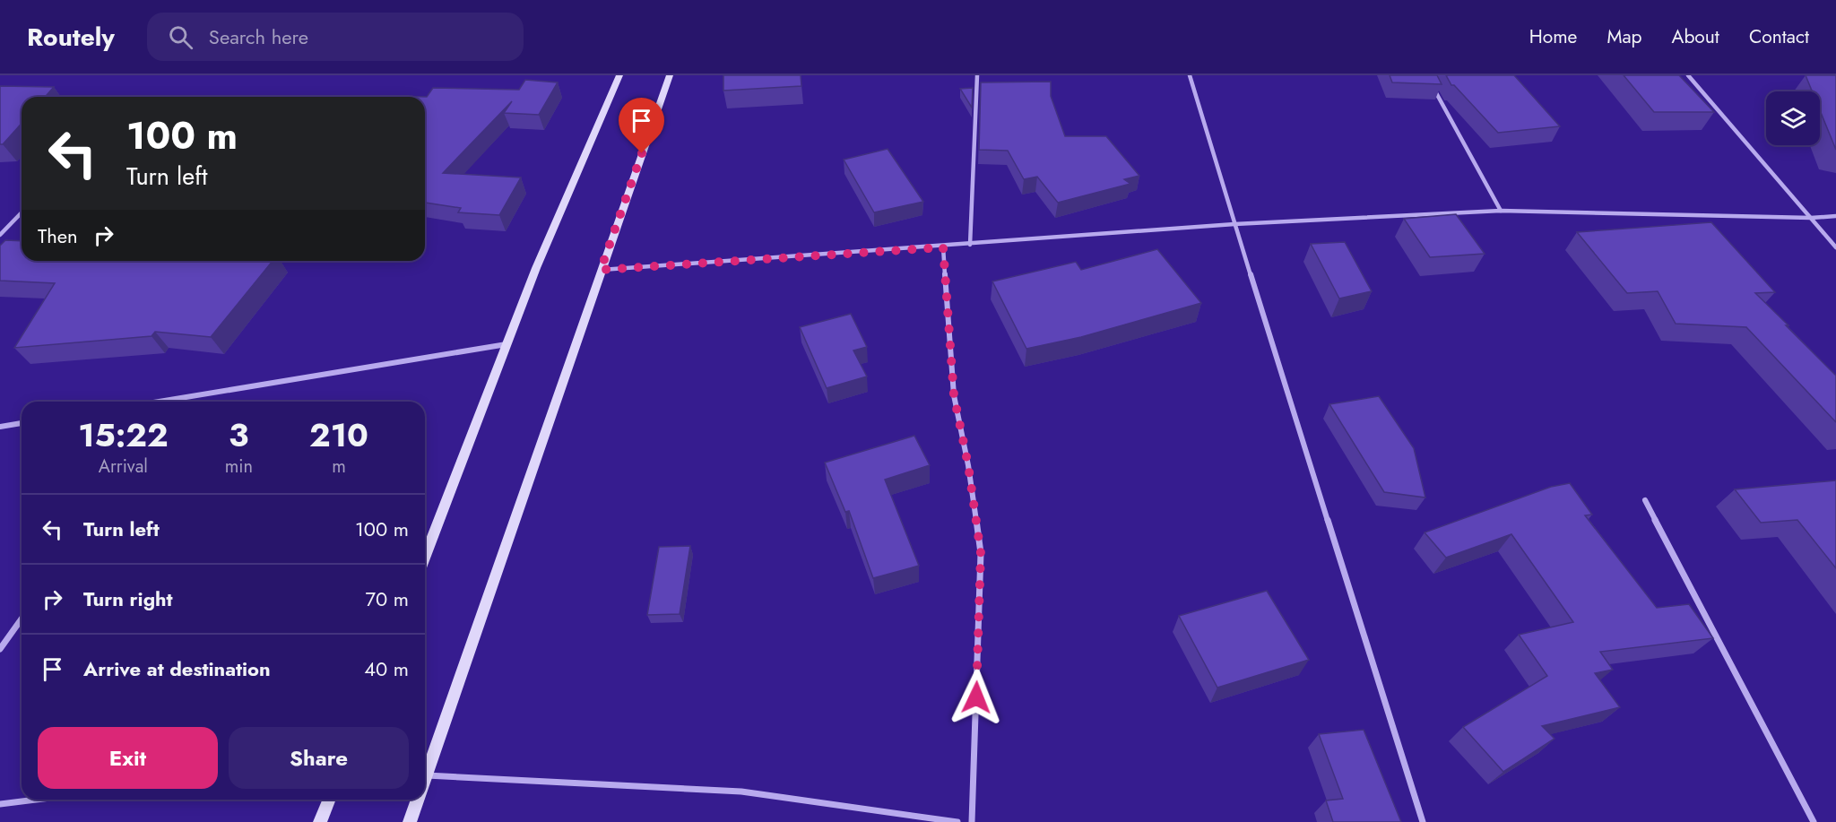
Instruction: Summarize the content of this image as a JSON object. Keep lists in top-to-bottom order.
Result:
{
  "page": {
    "header": "Routely",
    "search": "Search here",
    "nav": [
      "Home",
      "Map",
      "About",
      "Contact"
    ],
    "turn": ["100 m", "Turn left"],
    "then": "Then",
    "eta": [
      "15:22",
      "Arrival",
      "3",
      "min",
      "210",
      "m"
    ],
    "list": [
      {
        "name": "Turn left",
        "value": "100 m"
      },
      {
        "name": "Turn right",
        "value": "70 m"
      },
      {
        "name": "Arrive at destination",
        "value": "40 m"
      }
    ],
    "buttons": ["Exit", "Share"]
  }
}
